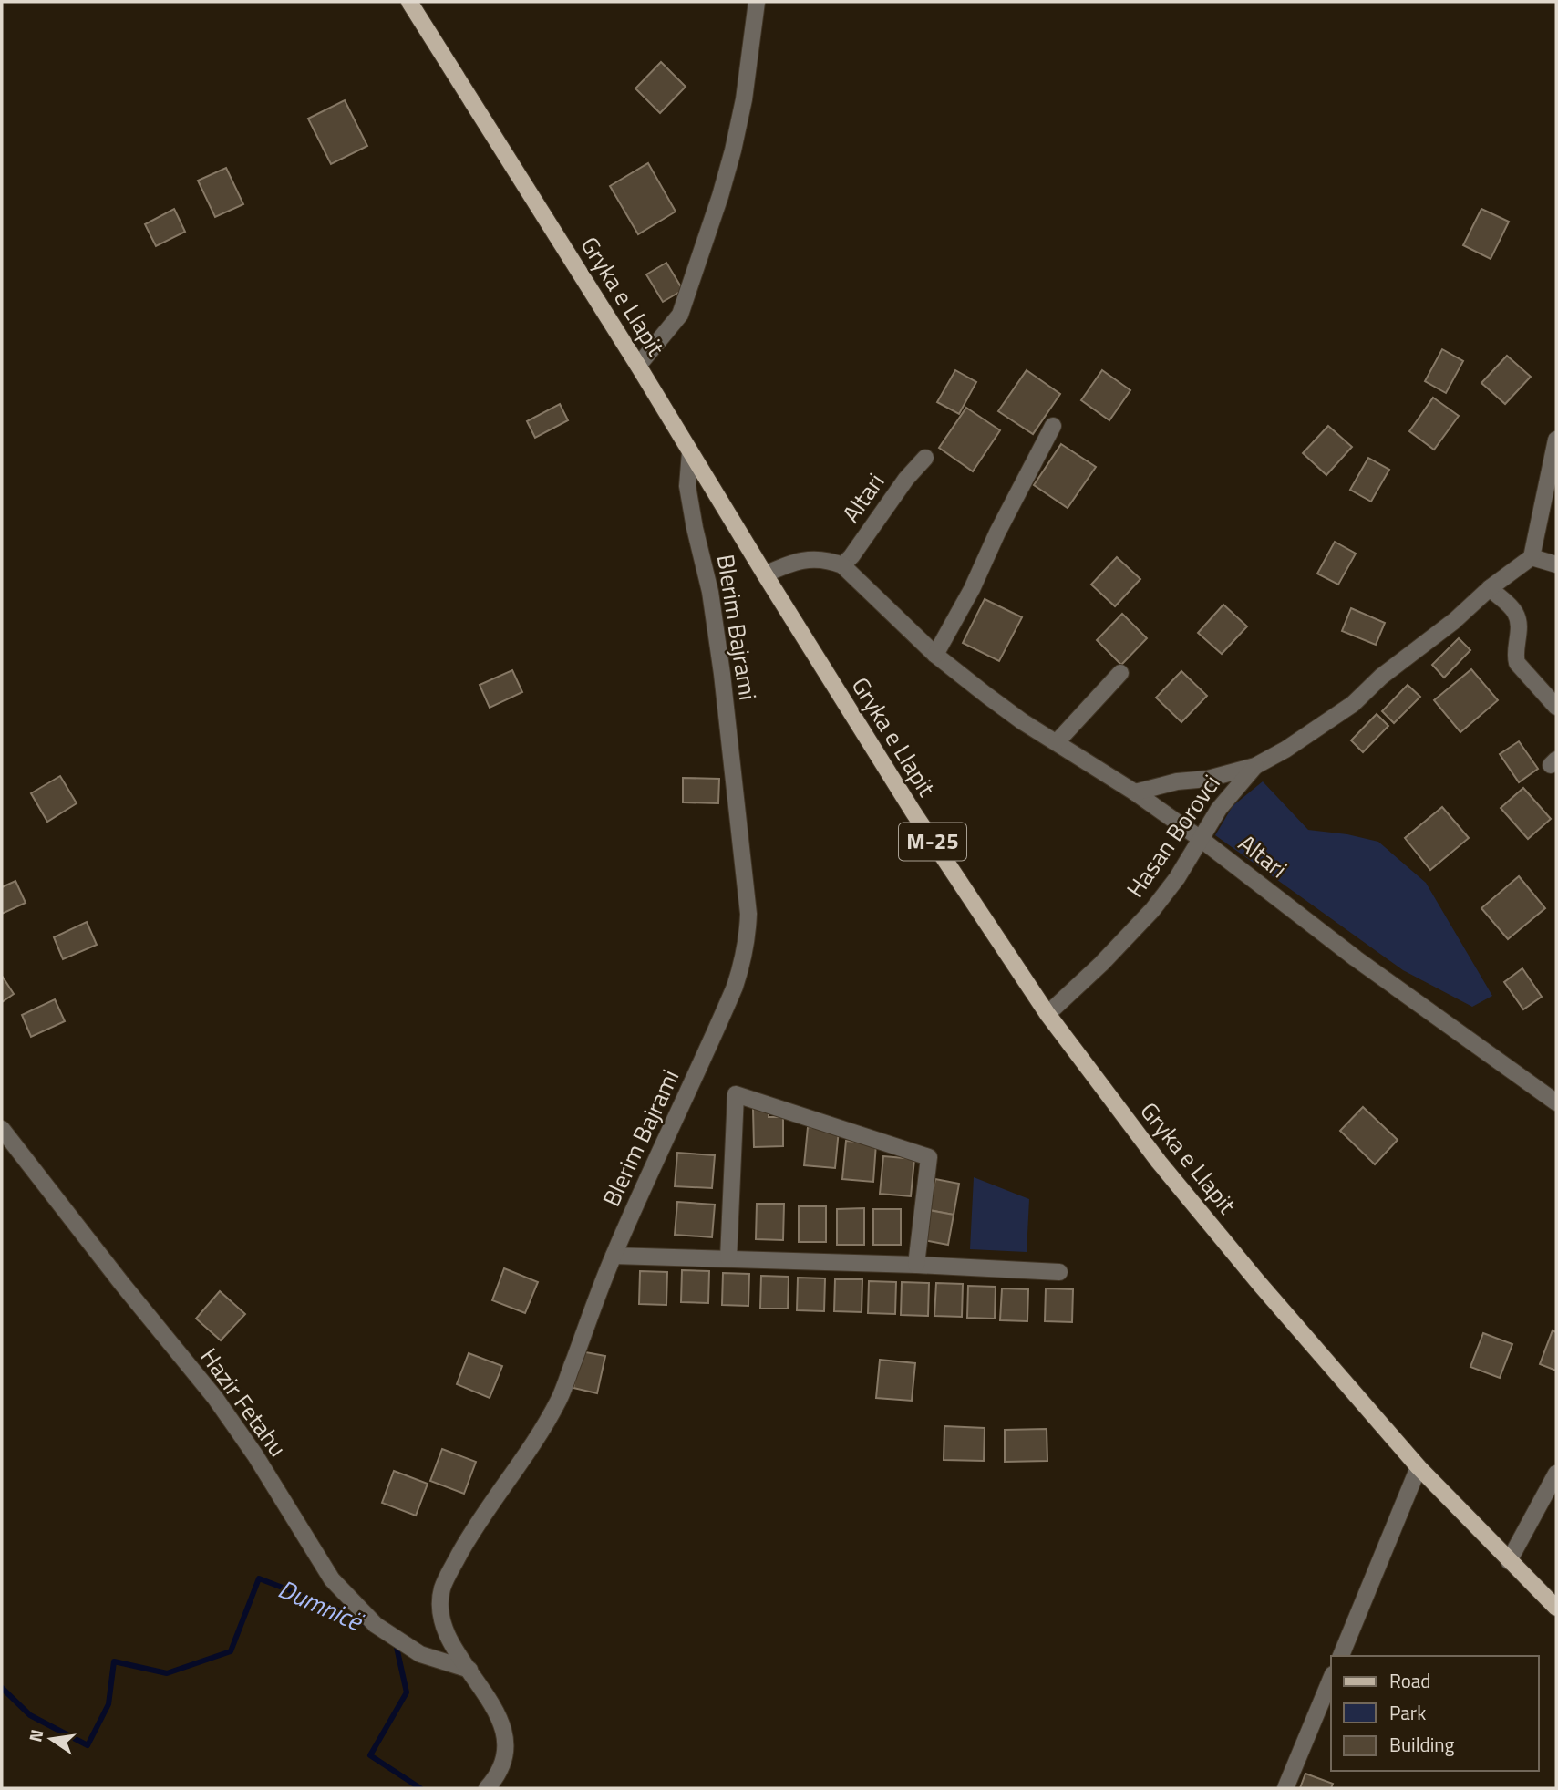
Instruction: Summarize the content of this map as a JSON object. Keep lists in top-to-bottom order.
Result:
{
  "streets": {
    "main road": ["Gryka e Llapit", "M-25"],
    "street": [
      "Altari",
      "Blerim Bajrami",
      "Hasan Borovci",
      "Hazir Fetahu"
    ]
  },
  "crossings": [
    ["Gryka e Llapit", "Blerim Bajrami"],
    ["Gryka e Llapit", "Hasan Borovci"],
    ["Altari", "Hasan Borovci"],
    ["Blerim Bajrami", "Hazir Fetahu"]
  ],
  "water": ["Dumnicë"],
  "legend": ["Road", "Park", "Building"],
  "north": "left"
}
